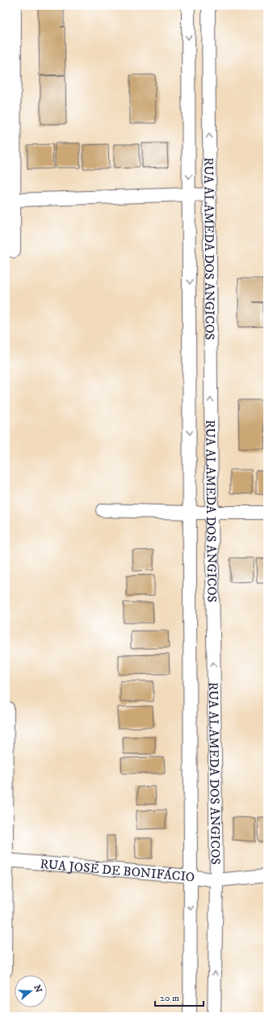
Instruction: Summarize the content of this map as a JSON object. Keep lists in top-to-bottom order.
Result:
{
  "streets": {
    "street": ["RUA ALAMEDA DOS ANGICOS", "RUA JOSÉ DE BONIFÁCIO"]
  },
  "crossings": [
    ["RUA ALAMEDA DOS ANGICOS", "RUA JOSÉ DE BONIFÁCIO"]
  ],
  "scale_bar": "20 m",
  "north": "right"
}
